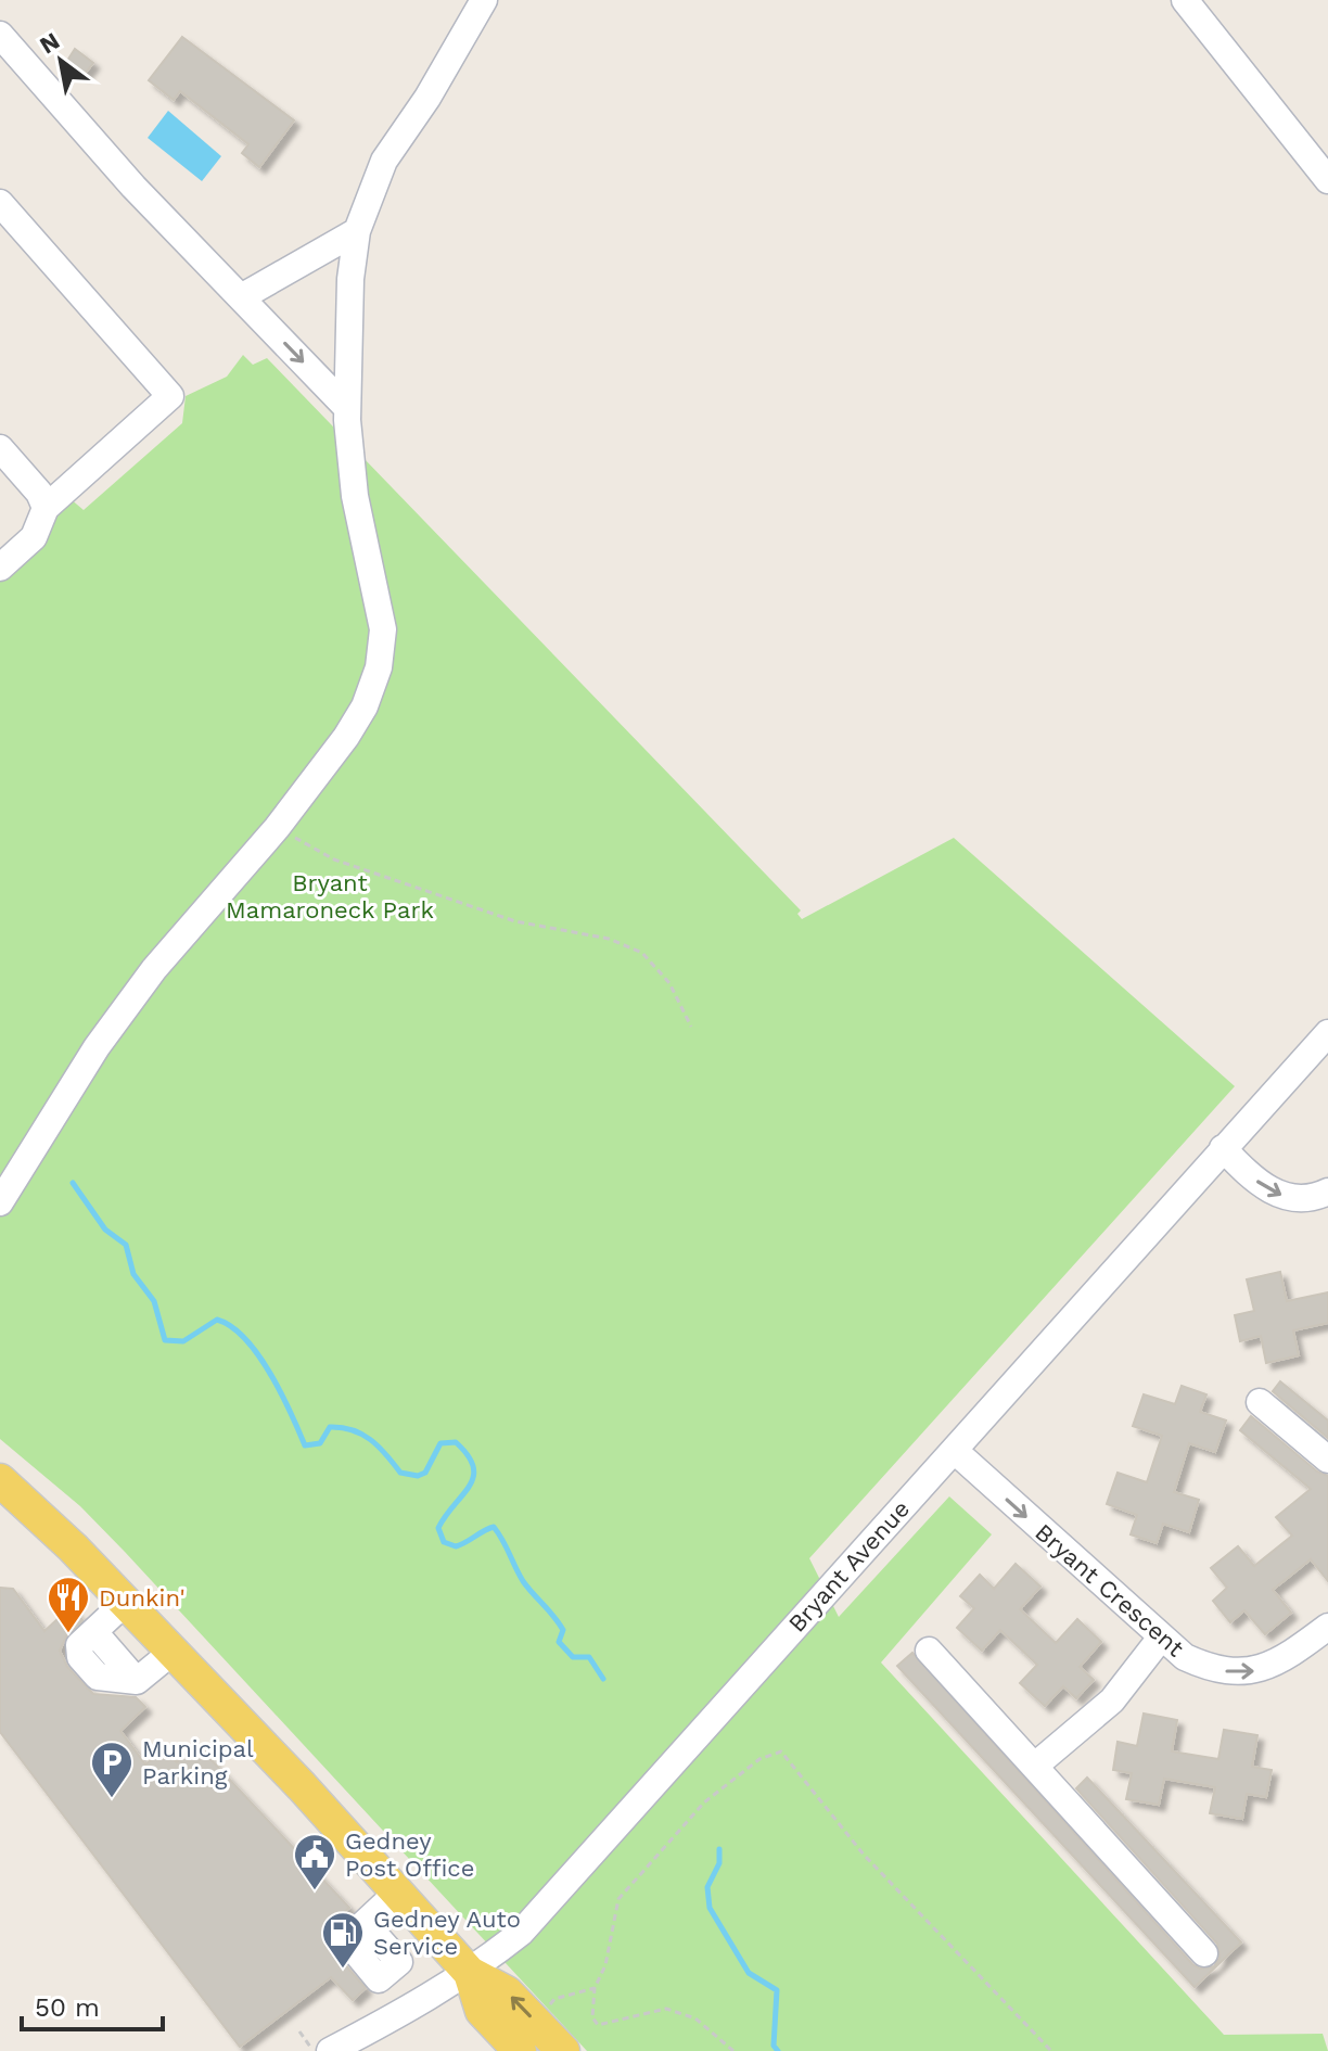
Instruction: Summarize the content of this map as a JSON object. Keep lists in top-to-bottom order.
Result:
{
  "streets": {
    "street": ["Bryant Avenue", "Bryant Crescent"]
  },
  "crossings": [
    ["Bryant Avenue", "Bryant Crescent"]
  ],
  "parks": ["Bryant Mamaroneck Park"],
  "places": {
    "restaurant": ["Dunkin'"],
    "parking": ["Municipal Parking"],
    "public building": ["Gedney Post Office"],
    "fuel station": ["Gedney Auto Service"]
  },
  "scale_bar": "50 m",
  "north": "top left"
}
